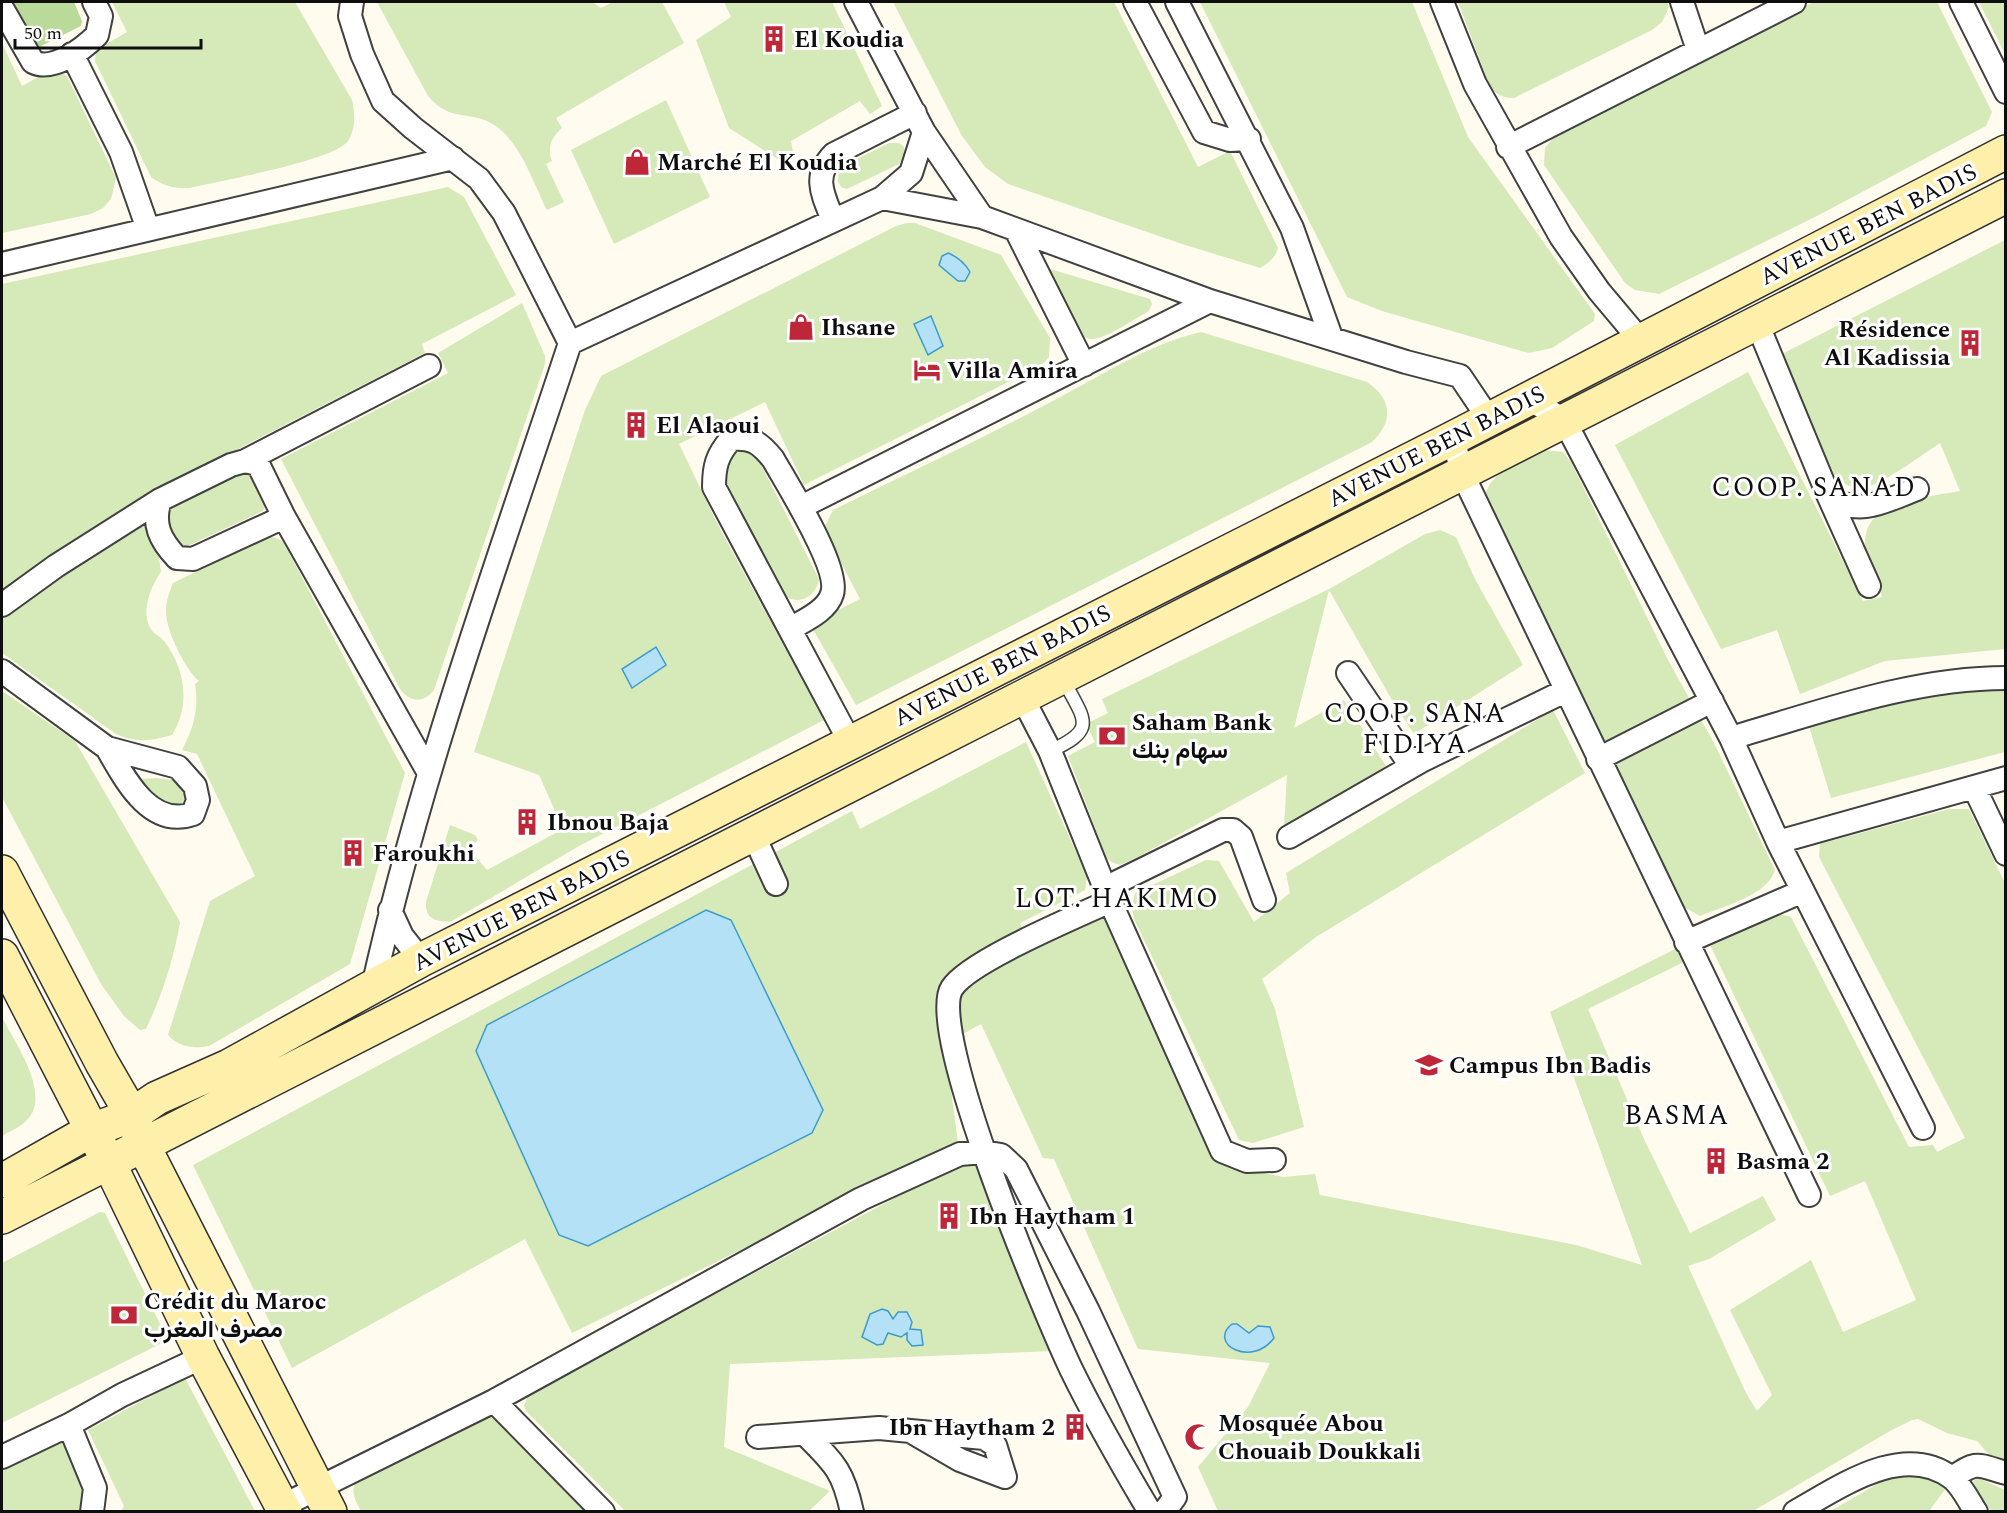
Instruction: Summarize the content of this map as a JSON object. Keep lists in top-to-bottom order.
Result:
{
  "streets": {
    "main road": ["AVENUE BEN BADIS"]
  },
  "districts": [
    "COOP. SANAD",
    "COOP. SANA FIDIYA",
    "LOT. HAKIMO",
    "BASMA"
  ],
  "places": {
    "building": [
      "El Koudia",
      "Résidence Al Kadissia",
      "El Alaoui",
      "Ibnou Baja",
      "Faroukhi",
      "Basma 2",
      "Ibn Haytham 1",
      "Ibn Haytham 2"
    ],
    "shop": ["Marché El Koudia", "Ihsane"],
    "hotel": ["Villa Amira"],
    "bank": ["Saham Bank سهام بنك", "Crédit du Maroc مصرف المغرب"],
    "school or university": ["Campus Ibn Badis"],
    "mosque": ["Mosquée Abou Chouaib Doukkali"]
  },
  "scale_bar": "50 m"
}
